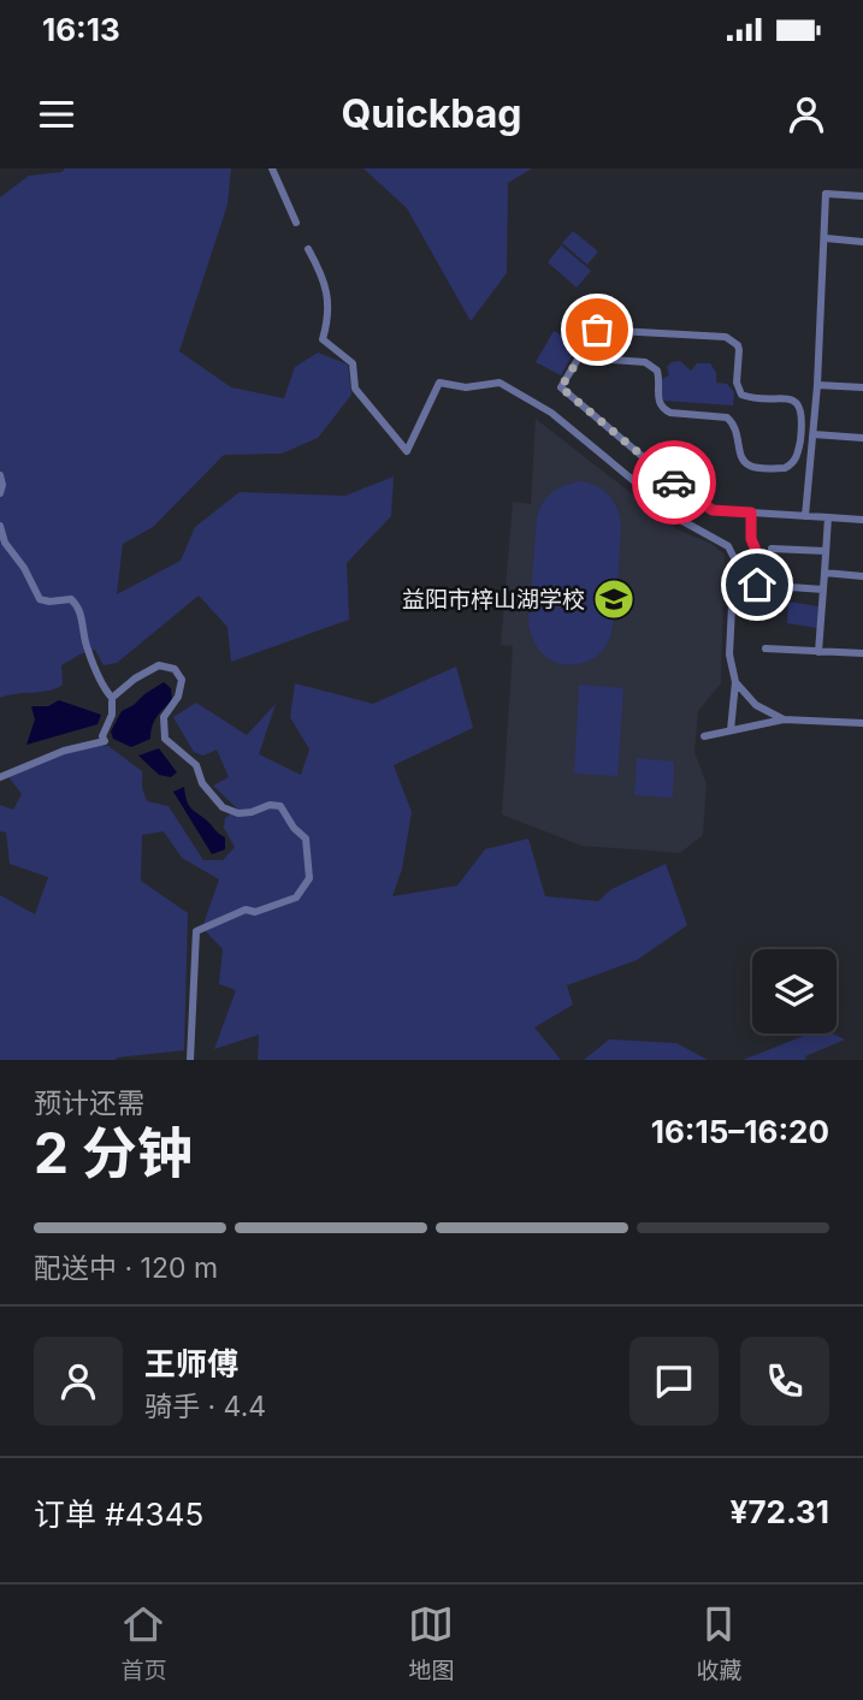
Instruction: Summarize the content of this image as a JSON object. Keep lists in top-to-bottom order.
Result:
{
  "places": {
    "school or university": ["益阳市梓山湖学校"]
  },
  "page": {
    "status": "16:13",
    "header": "Quickbag",
    "heading": ["2 分钟", "预计还需", "16:15–16:20"],
    "panel": [
      "王师傅",
      "骑手 · 4.4",
      "订单 #4345",
      "¥72.31"
    ],
    "bar": "配送中 · 120 m",
    "tabs": ["首页", "地图", "收藏"]
  }
}
